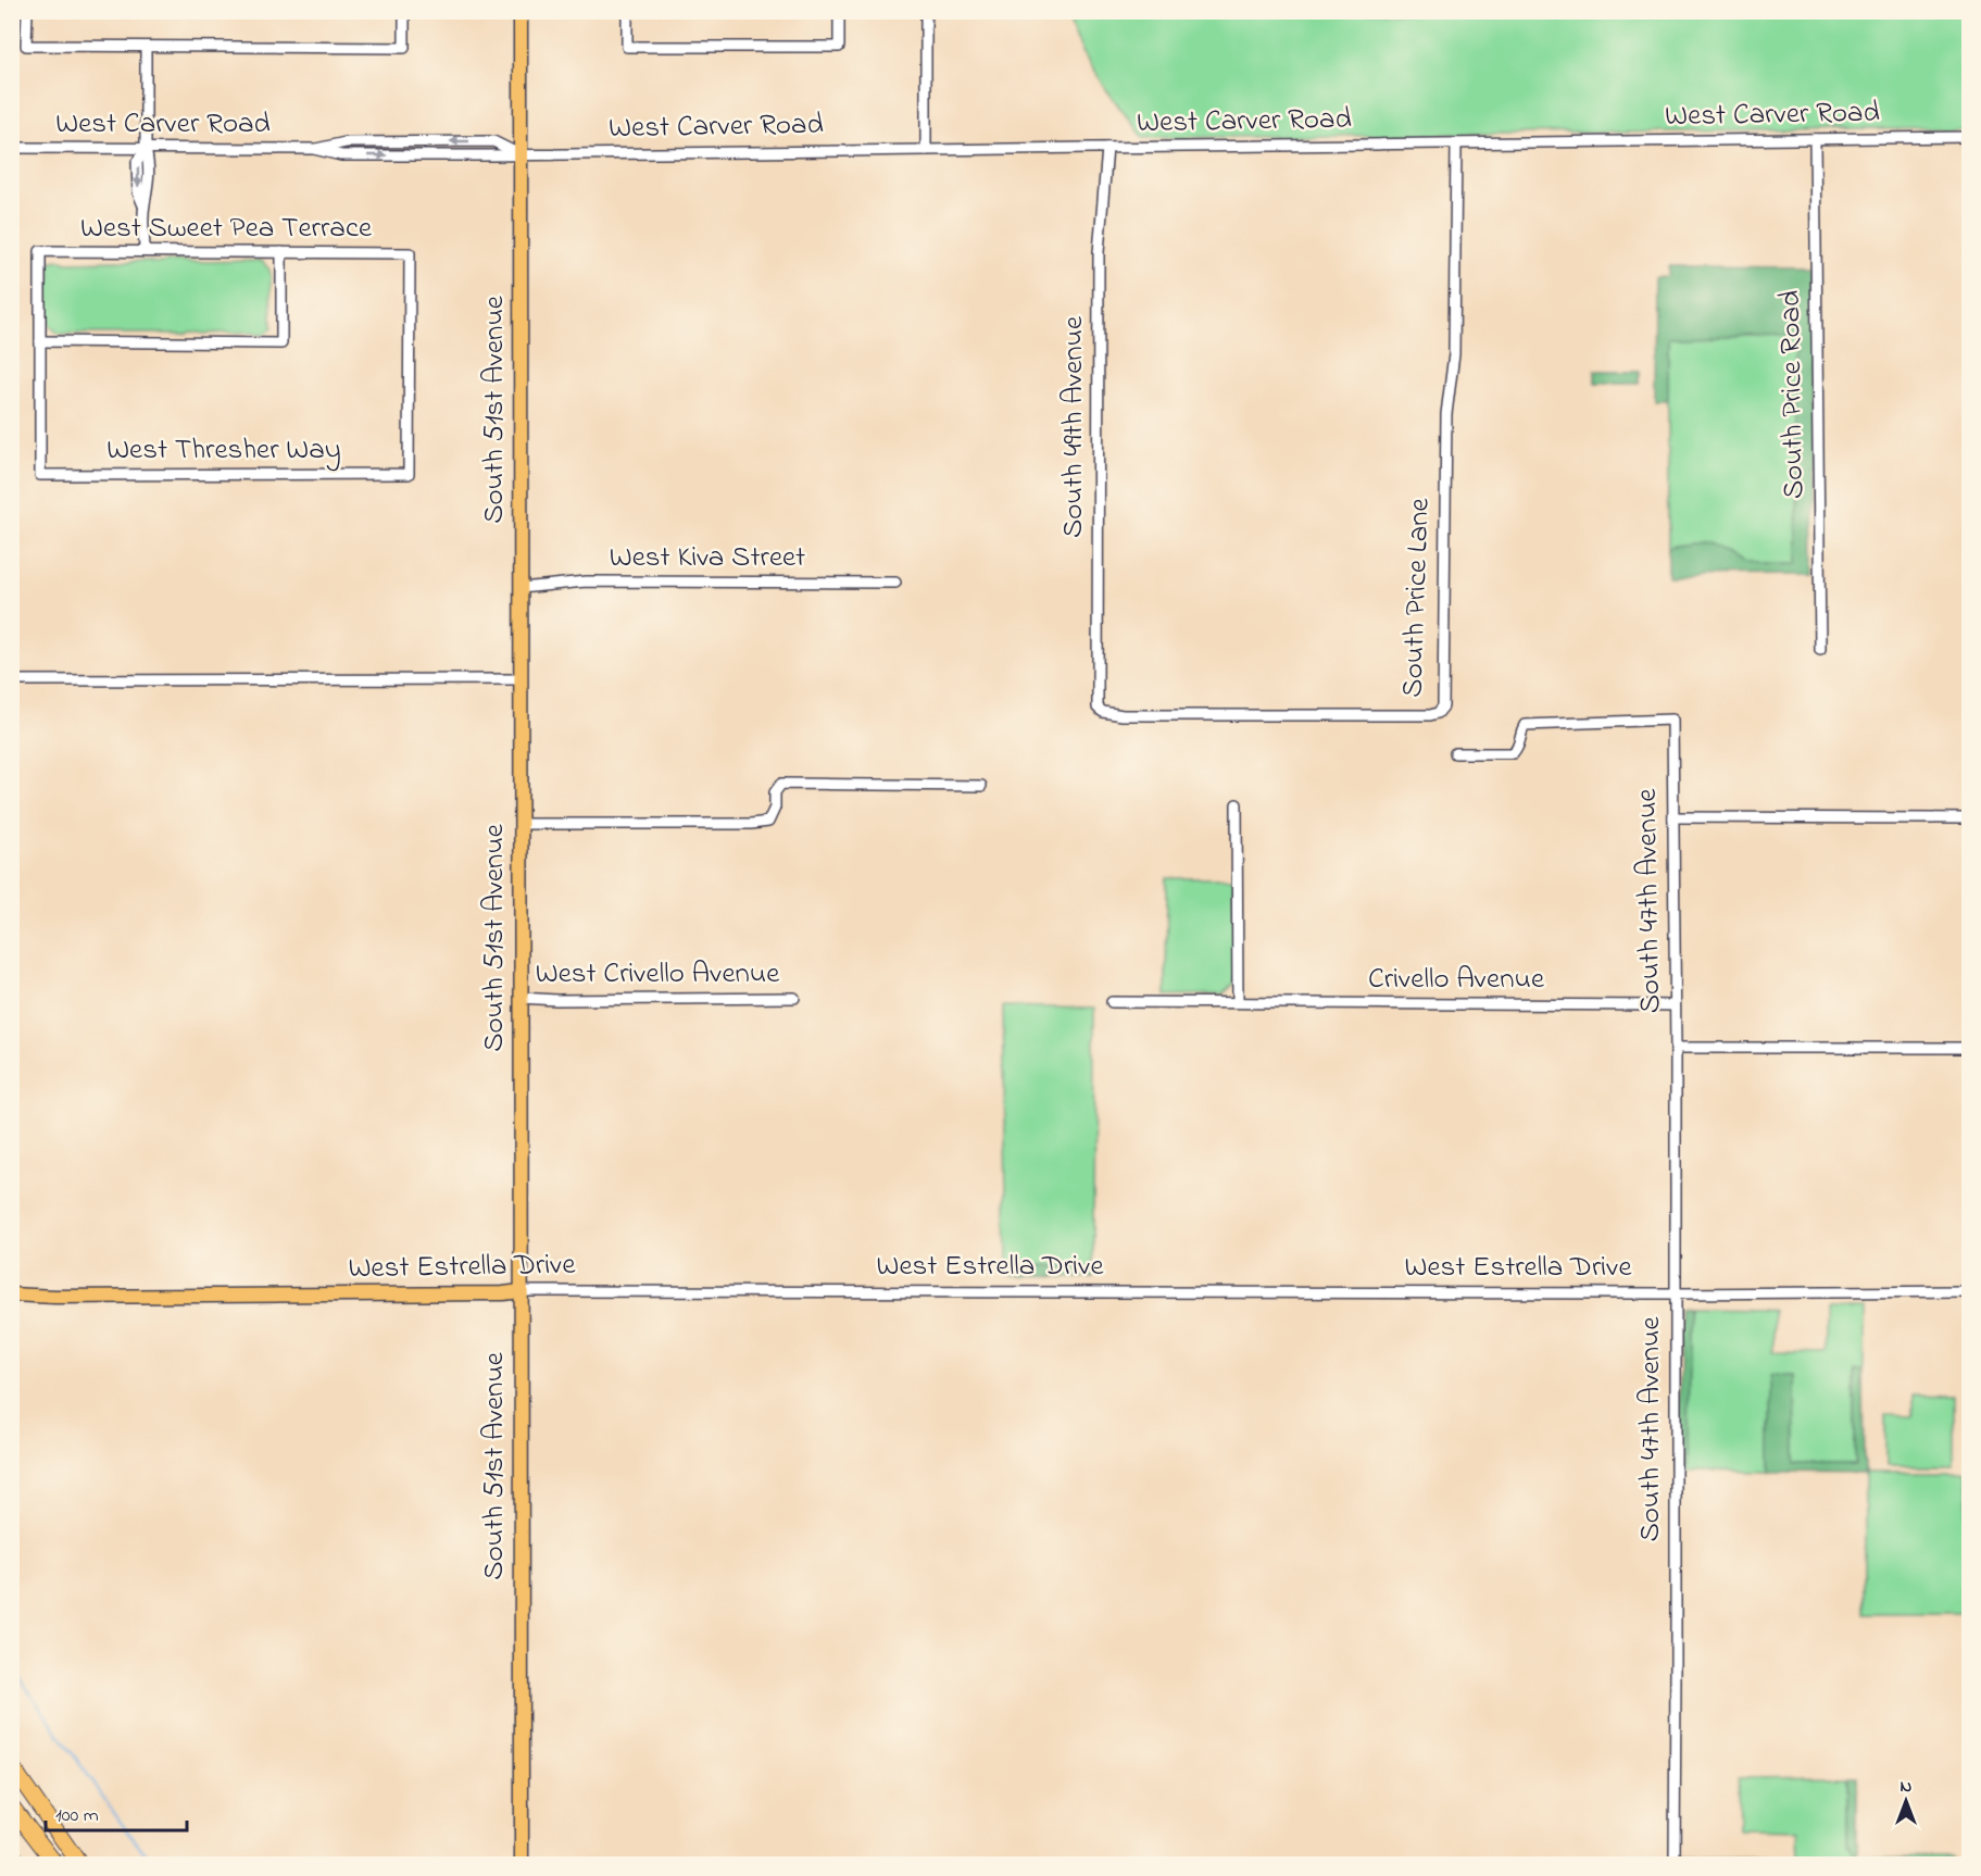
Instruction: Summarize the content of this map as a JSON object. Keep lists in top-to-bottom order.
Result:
{
  "streets": {
    "main road": ["South 51st Avenue", "West Estrella Drive"],
    "street": [
      "West Carver Road",
      "West Sweet Pea Terrace",
      "South Price Road",
      "South 49th Avenue",
      "West Thresher Way",
      "West Kiva Street",
      "South Price Lane",
      "South 47th Avenue",
      "West Crivello Avenue",
      "Crivello Avenue"
    ]
  },
  "crossings": [
    ["West Carver Road", "South Price Road"],
    ["West Carver Road", "South 51st Avenue"],
    ["West Carver Road", "South 49th Avenue"],
    ["West Carver Road", "South Price Lane"],
    ["West Sweet Pea Terrace", "West Thresher Way"],
    ["South 51st Avenue", "West Kiva Street"],
    ["South 51st Avenue", "West Crivello Avenue"],
    ["South 51st Avenue", "West Estrella Drive"],
    ["South 49th Avenue", "South Price Lane"],
    ["South 47th Avenue", "Crivello Avenue"],
    ["South 47th Avenue", "West Estrella Drive"]
  ],
  "scale_bar": "100 m",
  "north": "top"
}
